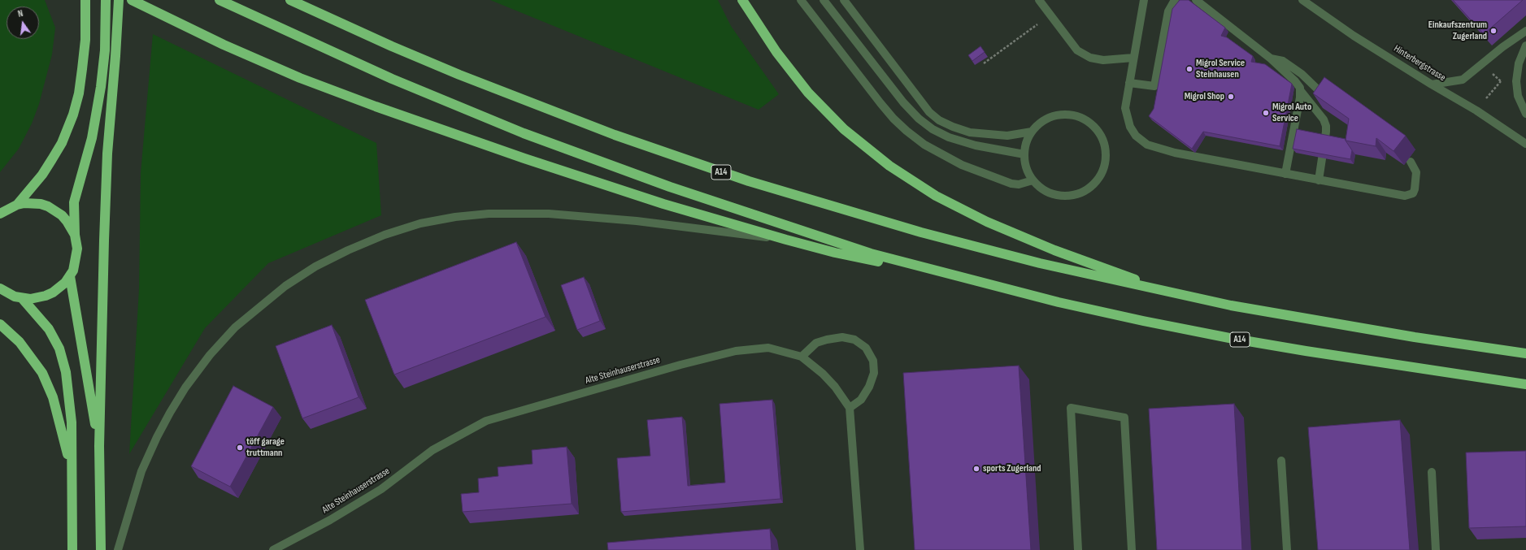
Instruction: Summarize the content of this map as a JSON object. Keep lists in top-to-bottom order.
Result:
{
  "streets": {
    "highway": ["A14"],
    "street": ["Hinterbergstrasse", "Alte Steinhauserstrasse"]
  },
  "places": [
    "Einkaufszentrum Zugerland",
    "Migrol Service Steinhausen",
    "Migrol Shop",
    "Migrol Auto Service",
    "töff garage truttmann",
    "sports Zugerland"
  ],
  "north": "top"
}
